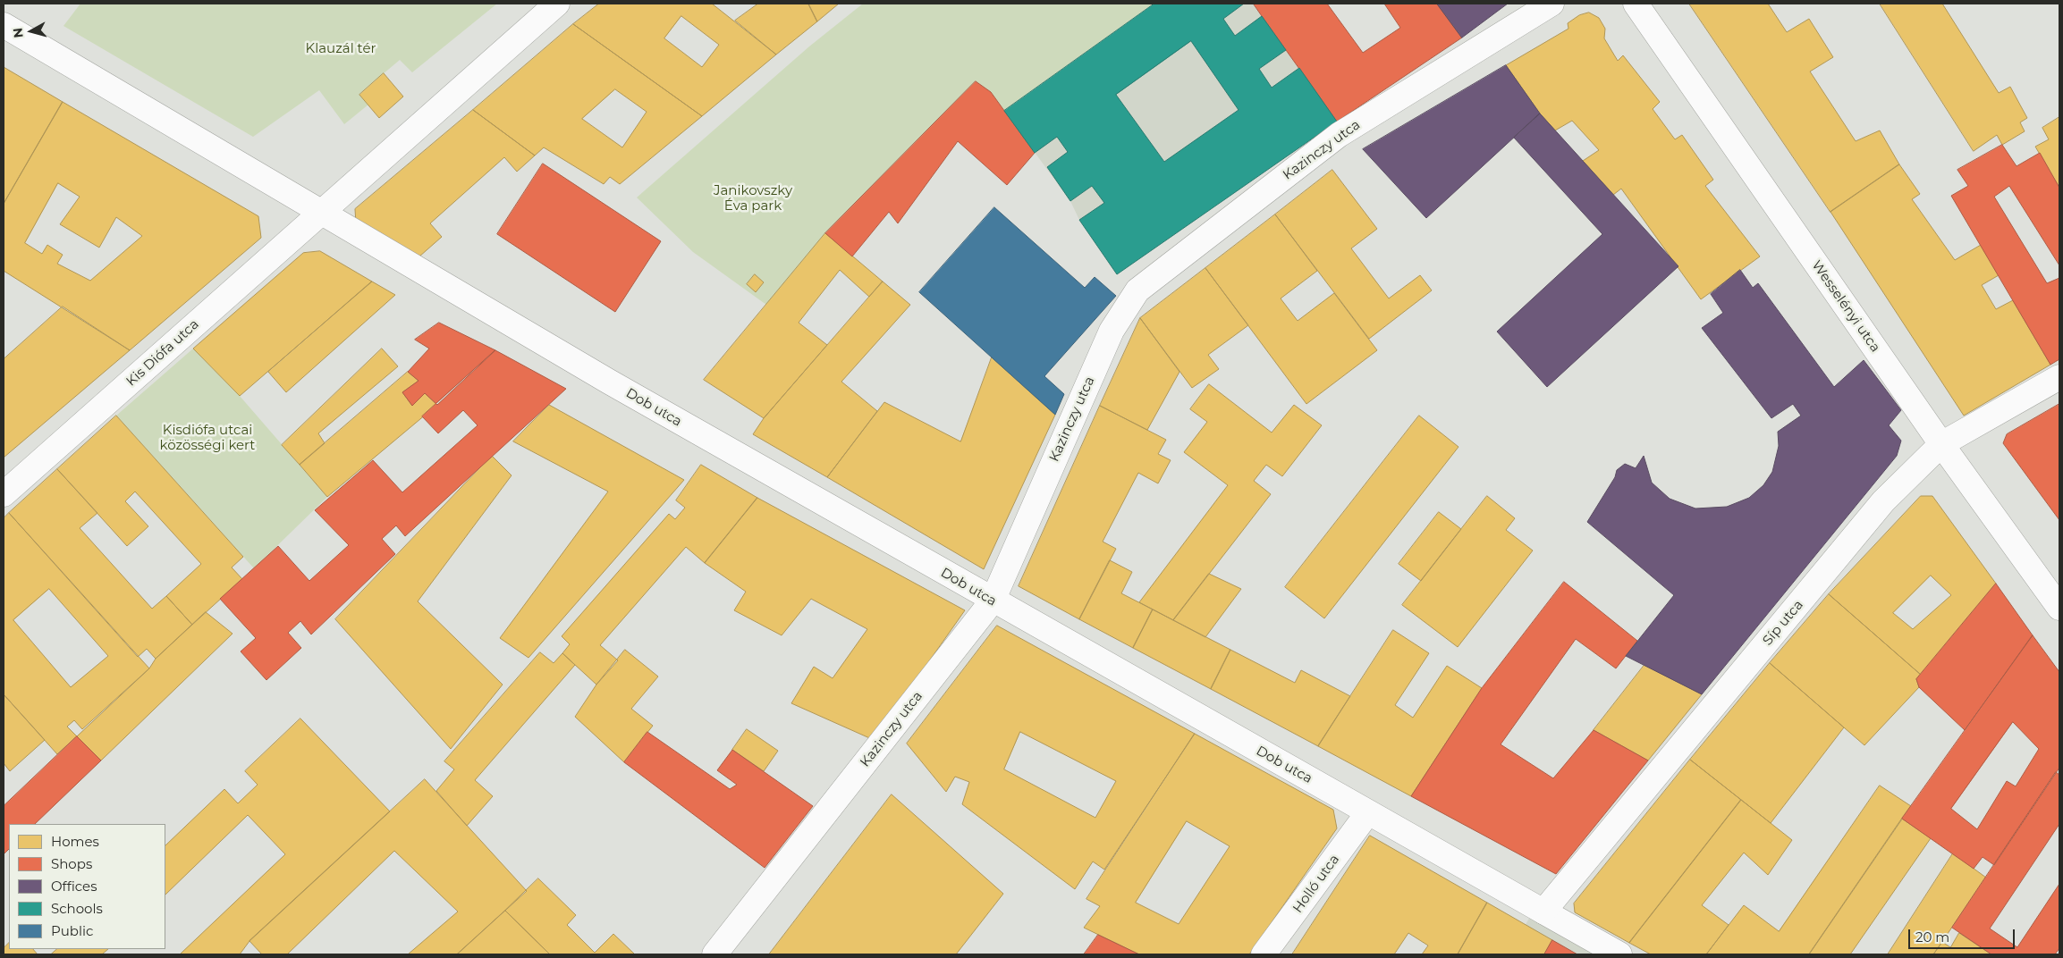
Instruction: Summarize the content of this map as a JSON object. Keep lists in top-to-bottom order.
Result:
{
  "streets": {
    "street": [
      "Kazinczy utca",
      "Wesselényi utca",
      "Kis Diófa utca",
      "Dob utca",
      "Síp utca",
      "Holló utca"
    ]
  },
  "crossings": [
    ["Kazinczy utca", "Dob utca"],
    ["Wesselényi utca", "Síp utca"],
    ["Kis Diófa utca", "Dob utca"],
    ["Dob utca", "Síp utca"],
    ["Dob utca", "Holló utca"]
  ],
  "parks": ["Klauzál tér", "Janikovszky Éva park", "Kisdiófa utcai közösségi kert"],
  "legend": [
    "Homes",
    "Shops",
    "Offices",
    "Schools",
    "Public"
  ],
  "scale_bar": "20 m",
  "north": "left"
}
